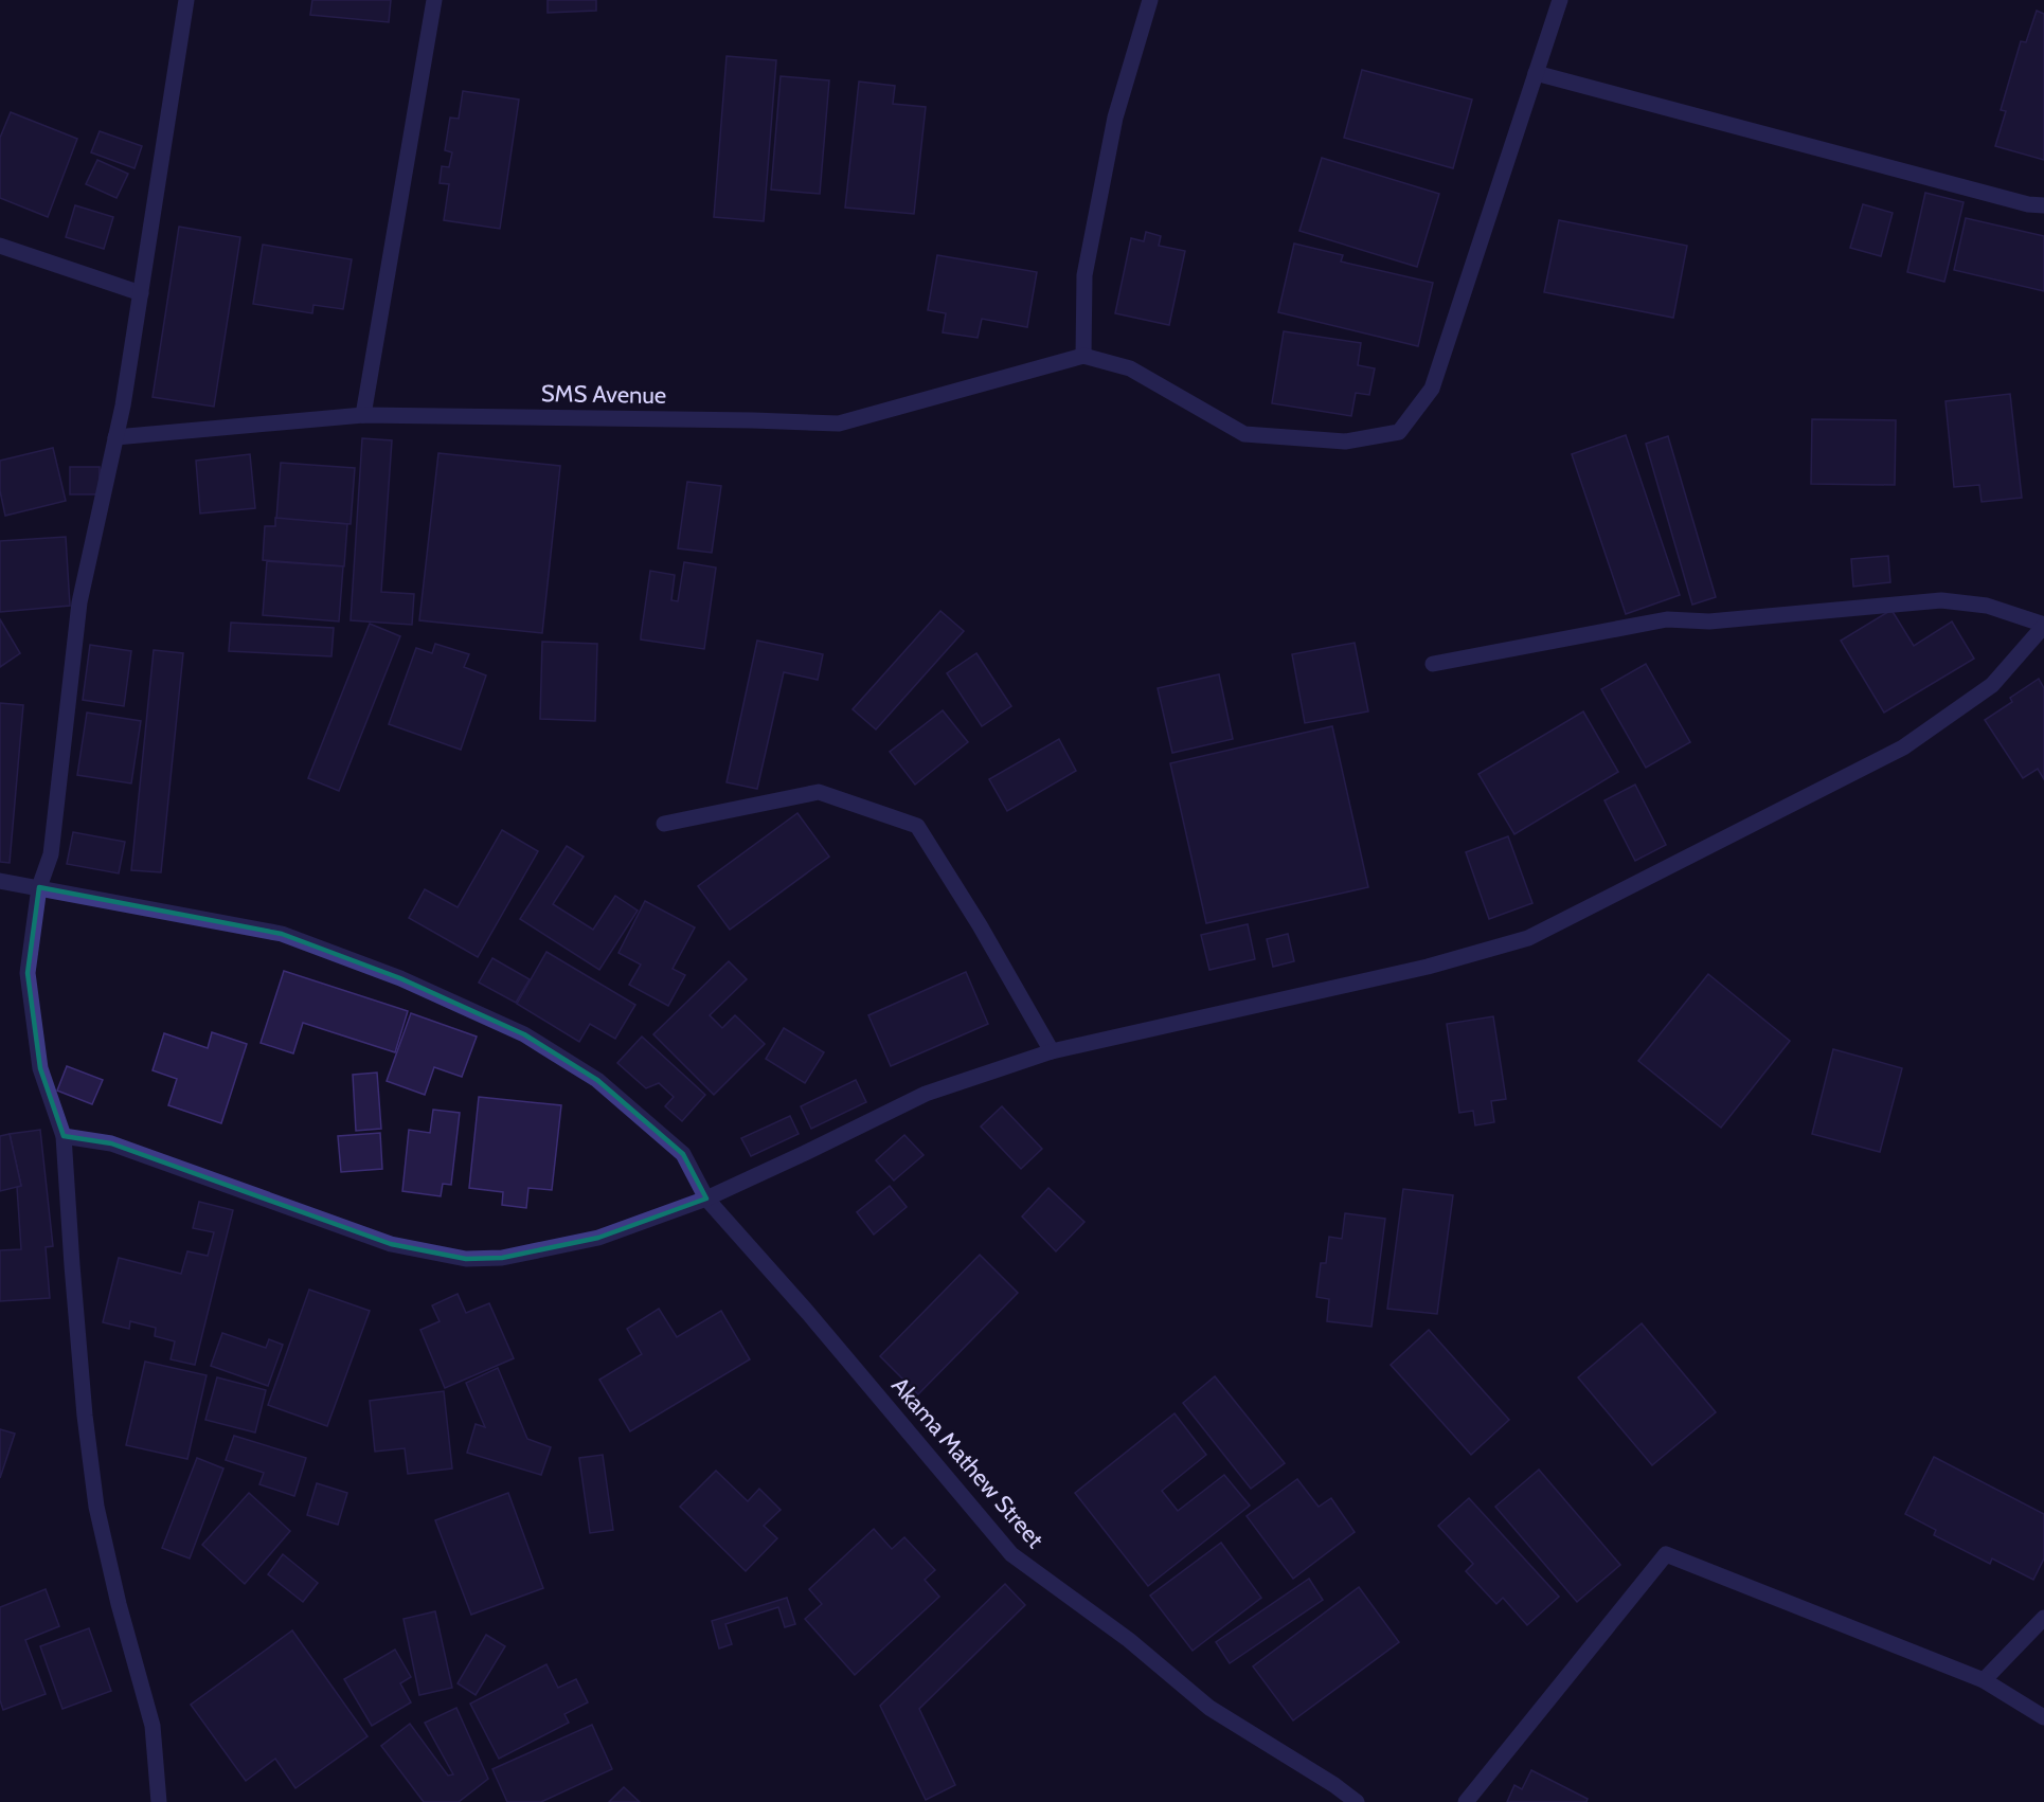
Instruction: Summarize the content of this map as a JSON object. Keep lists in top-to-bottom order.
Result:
{
  "streets": {
    "street": ["SMS Avenue", "Akama Mathew Street"]
  }
}
